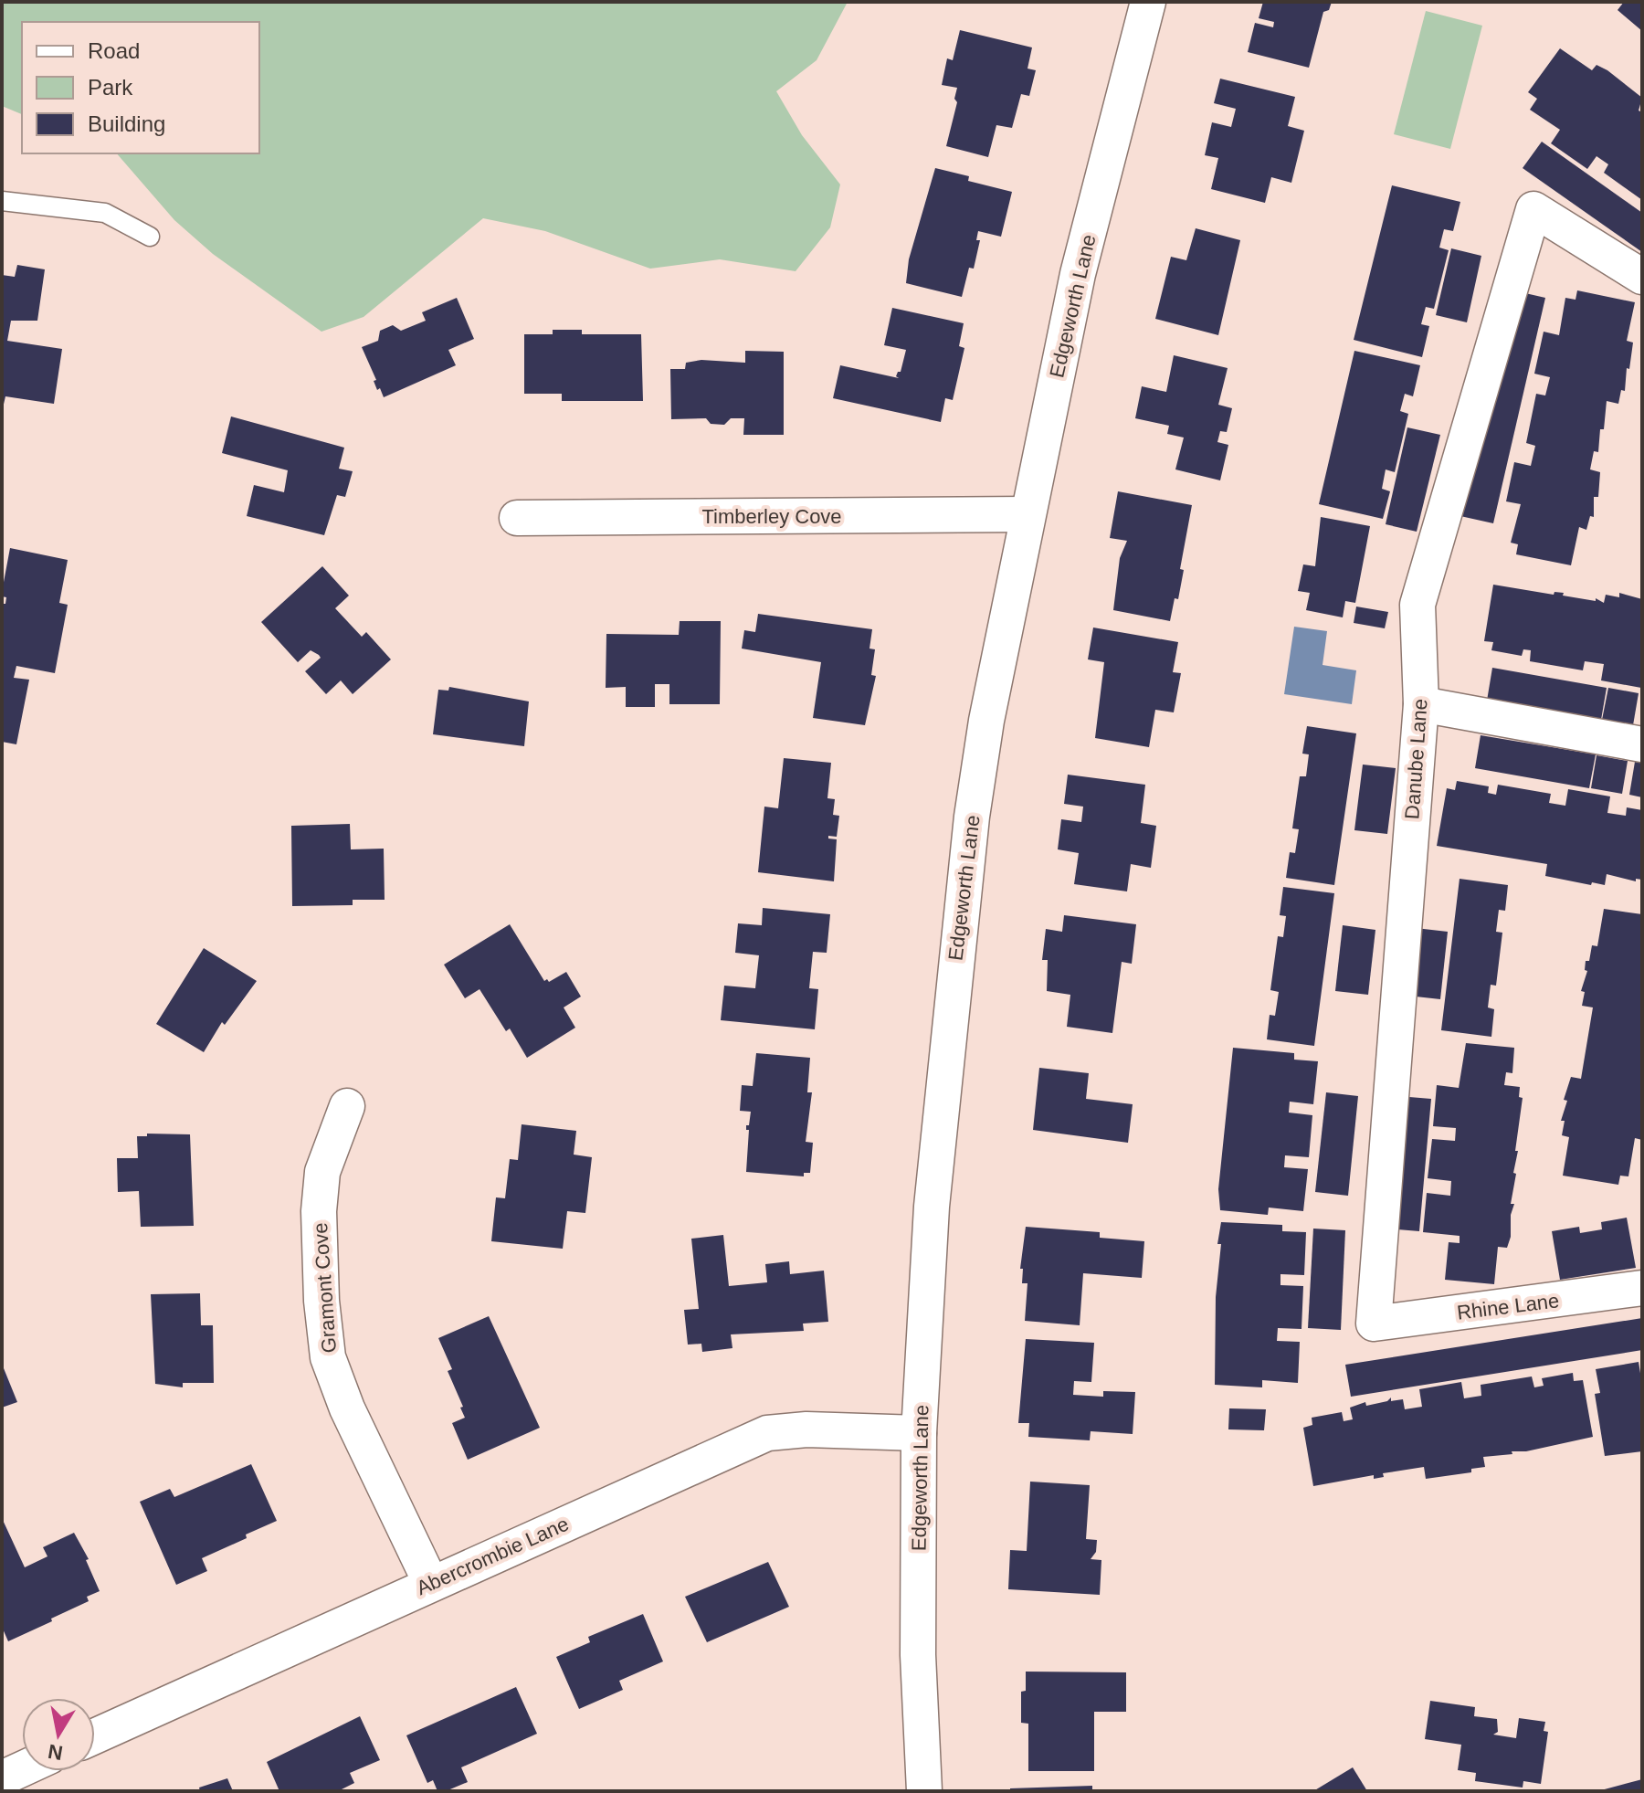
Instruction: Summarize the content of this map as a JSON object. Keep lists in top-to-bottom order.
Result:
{
  "streets": {
    "street": [
      "Edgeworth Lane",
      "Timberley Cove",
      "Danube Lane",
      "Gramont Cove",
      "Rhine Lane",
      "Abercrombie Lane"
    ]
  },
  "crossings": [
    ["Edgeworth Lane", "Timberley Cove"],
    ["Edgeworth Lane", "Abercrombie Lane"],
    ["Danube Lane", "Rhine Lane"],
    ["Gramont Cove", "Abercrombie Lane"]
  ],
  "legend": ["Road", "Park", "Building"],
  "north": "bottom"
}
